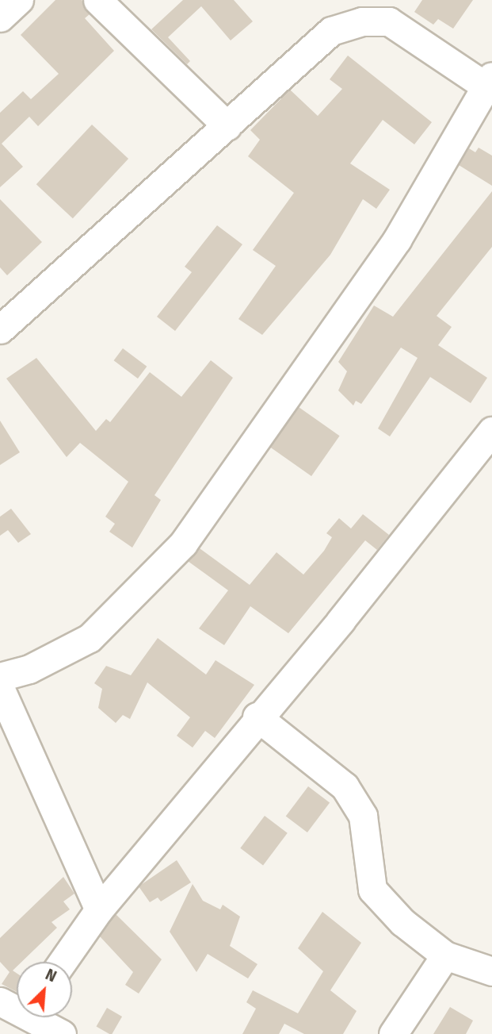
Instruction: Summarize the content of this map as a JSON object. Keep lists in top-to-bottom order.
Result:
{
  "north": "top right"
}
